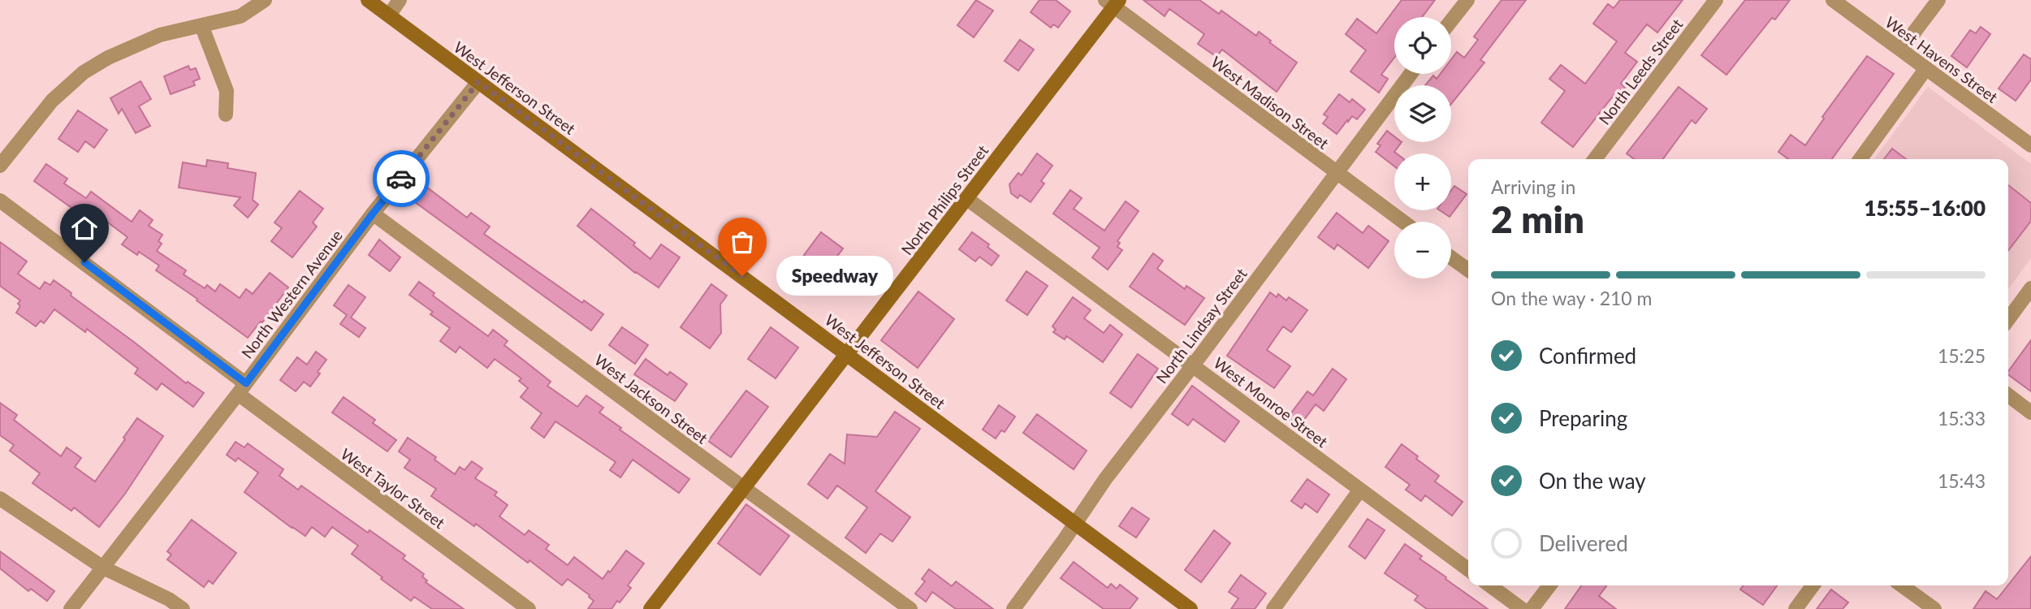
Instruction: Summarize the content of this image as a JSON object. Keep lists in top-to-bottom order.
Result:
{
  "streets": {
    "street": [
      "West Havens Street",
      "North Leeds Street",
      "West Jefferson Street",
      "West Madison Street",
      "North Philips Street",
      "North Western Avenue",
      "North Lindsay Street",
      "West Jackson Street",
      "West Monroe Street",
      "West Taylor Street"
    ]
  },
  "crossings": [
    ["West Jefferson Street", "North Philips Street"],
    ["West Jefferson Street", "North Western Avenue"],
    ["West Jefferson Street", "North Lindsay Street"],
    ["West Madison Street", "North Philips Street"],
    ["West Madison Street", "North Lindsay Street"],
    ["North Philips Street", "West Jackson Street"],
    ["North Philips Street", "West Monroe Street"],
    ["North Western Avenue", "West Jackson Street"],
    ["North Western Avenue", "West Taylor Street"],
    ["North Lindsay Street", "West Monroe Street"]
  ],
  "places": ["Speedway"],
  "page": {
    "map_buttons": ["+", "−"],
    "heading": ["2 min", "Arriving in", "15:55–16:00"],
    "bubble": "Speedway",
    "bar": "On the way · 210 m",
    "list": [
      ["Confirmed", "15:25"],
      ["Preparing", "15:33"],
      ["On the way", "15:43"],
      "Delivered"
    ]
  }
}
